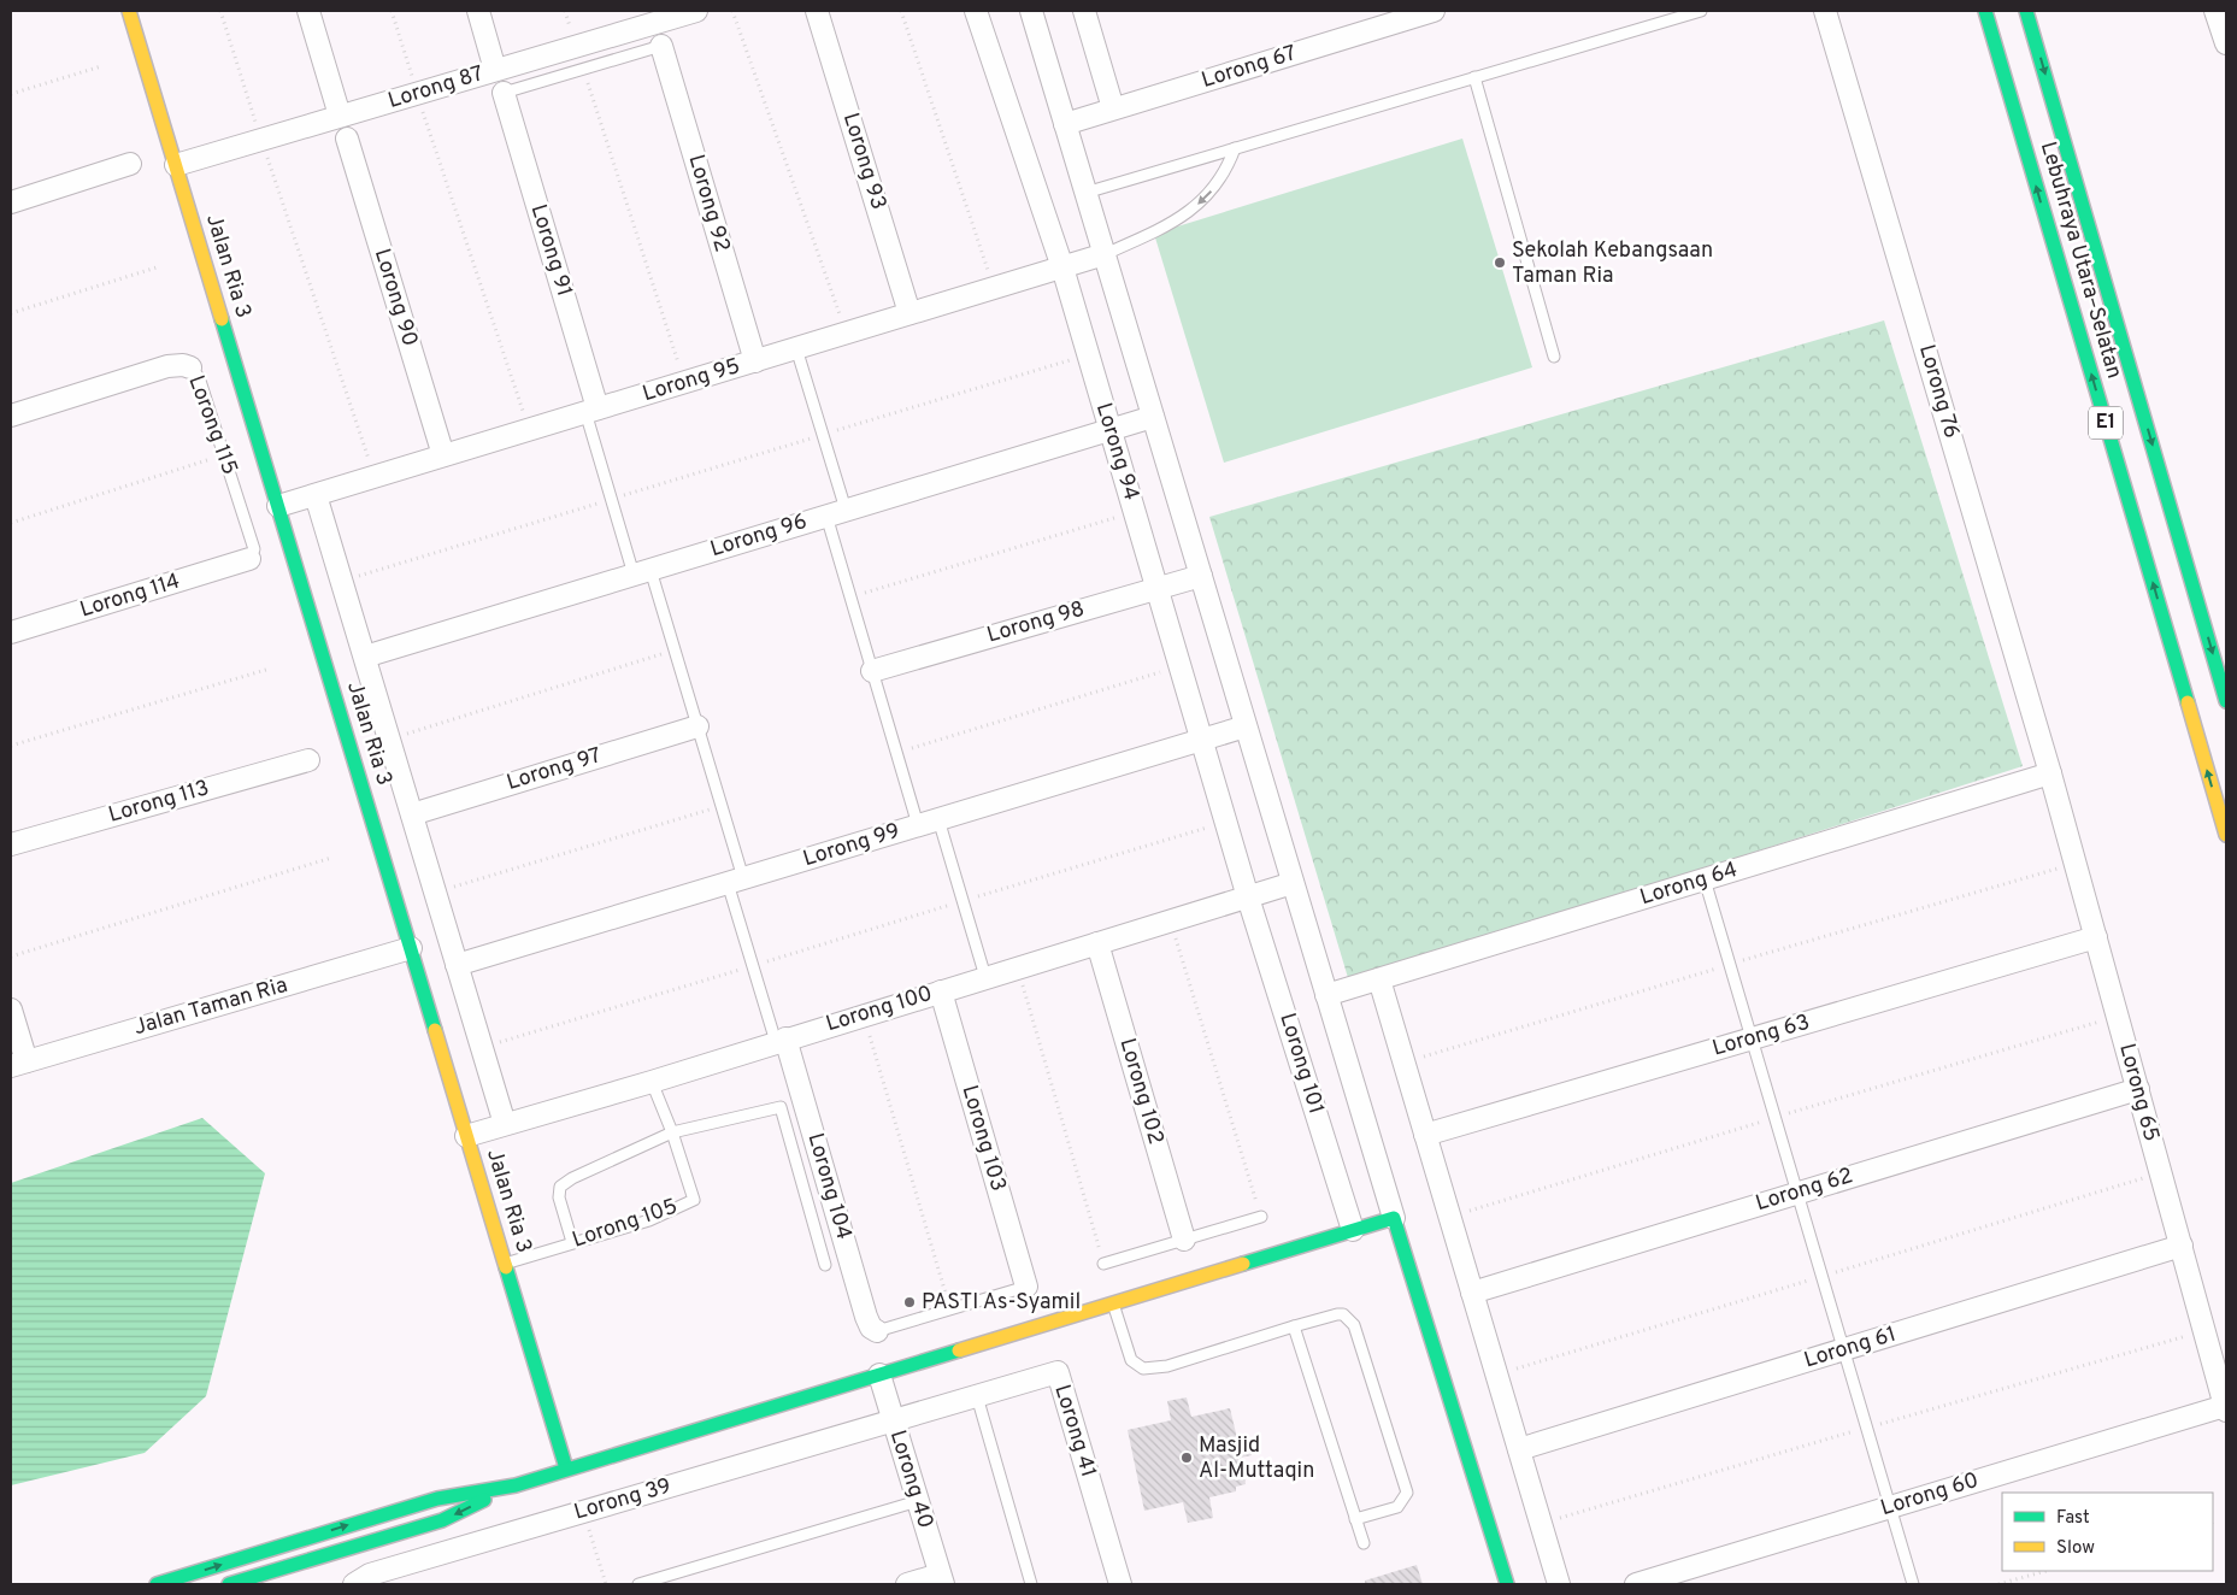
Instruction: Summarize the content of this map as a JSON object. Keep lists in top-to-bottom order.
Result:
{
  "streets": {
    "main road": ["Lebuhraya Utara–Selatan", "Jalan Ria 3", "E1"],
    "street": [
      "Lorong 67",
      "Lorong 87",
      "Lorong 93",
      "Lorong 92",
      "Lorong 91",
      "Lorong 90",
      "Lorong 95",
      "Lorong 76",
      "Lorong 115",
      "Lorong 94",
      "Lorong 96",
      "Lorong 114",
      "Lorong 98",
      "Lorong 97",
      "Lorong 113",
      "Lorong 99",
      "Lorong 64",
      "Jalan Taman Ria",
      "Lorong 100",
      "Lorong 63",
      "Lorong 101",
      "Lorong 102",
      "Lorong 65",
      "Lorong 103",
      "Lorong 104",
      "Lorong 62",
      "Lorong 61",
      "Lorong 41",
      "Lorong 40",
      "Lorong 60",
      "Lorong 39"
    ],
    "lane": ["Lorong 105"]
  },
  "crossings": [
    ["Lorong 87", "Jalan Ria 3"],
    ["Lorong 93", "Lorong 95"],
    ["Lorong 92", "Lorong 95"],
    ["Lorong 91", "Lorong 95"],
    ["Jalan Ria 3", "Lorong 95"],
    ["Jalan Ria 3", "Jalan Taman Ria"],
    ["Jalan Ria 3", "Lorong 100"],
    ["Jalan Ria 3", "Lorong 105"],
    ["Lorong 90", "Lorong 95"],
    ["Lorong 95", "Lorong 94"],
    ["Lorong 76", "Lorong 64"],
    ["Lorong 76", "Lorong 65"],
    ["Lorong 115", "Lorong 114"],
    ["Lorong 94", "Lorong 96"],
    ["Lorong 94", "Lorong 98"],
    ["Lorong 94", "Lorong 99"],
    ["Lorong 94", "Lorong 100"],
    ["Lorong 94", "Lorong 101"],
    ["Lorong 64", "Lorong 65"],
    ["Lorong 100", "Lorong 101"],
    ["Lorong 100", "Lorong 102"],
    ["Lorong 100", "Lorong 103"],
    ["Lorong 100", "Lorong 104"],
    ["Lorong 100", "Lorong 105"],
    ["Lorong 63", "Lorong 65"],
    ["Lorong 65", "Lorong 62"],
    ["Lorong 65", "Lorong 61"],
    ["Lorong 65", "Lorong 60"],
    ["Lorong 41", "Lorong 40"],
    ["Lorong 41", "Lorong 39"],
    ["Lorong 40", "Lorong 39"]
  ],
  "places": ["Sekolah Kebangsaan Taman Ria", "PASTI As-Syamil", "Masjid Al-Muttaqin"],
  "legend": ["Fast", "Slow"]
}
